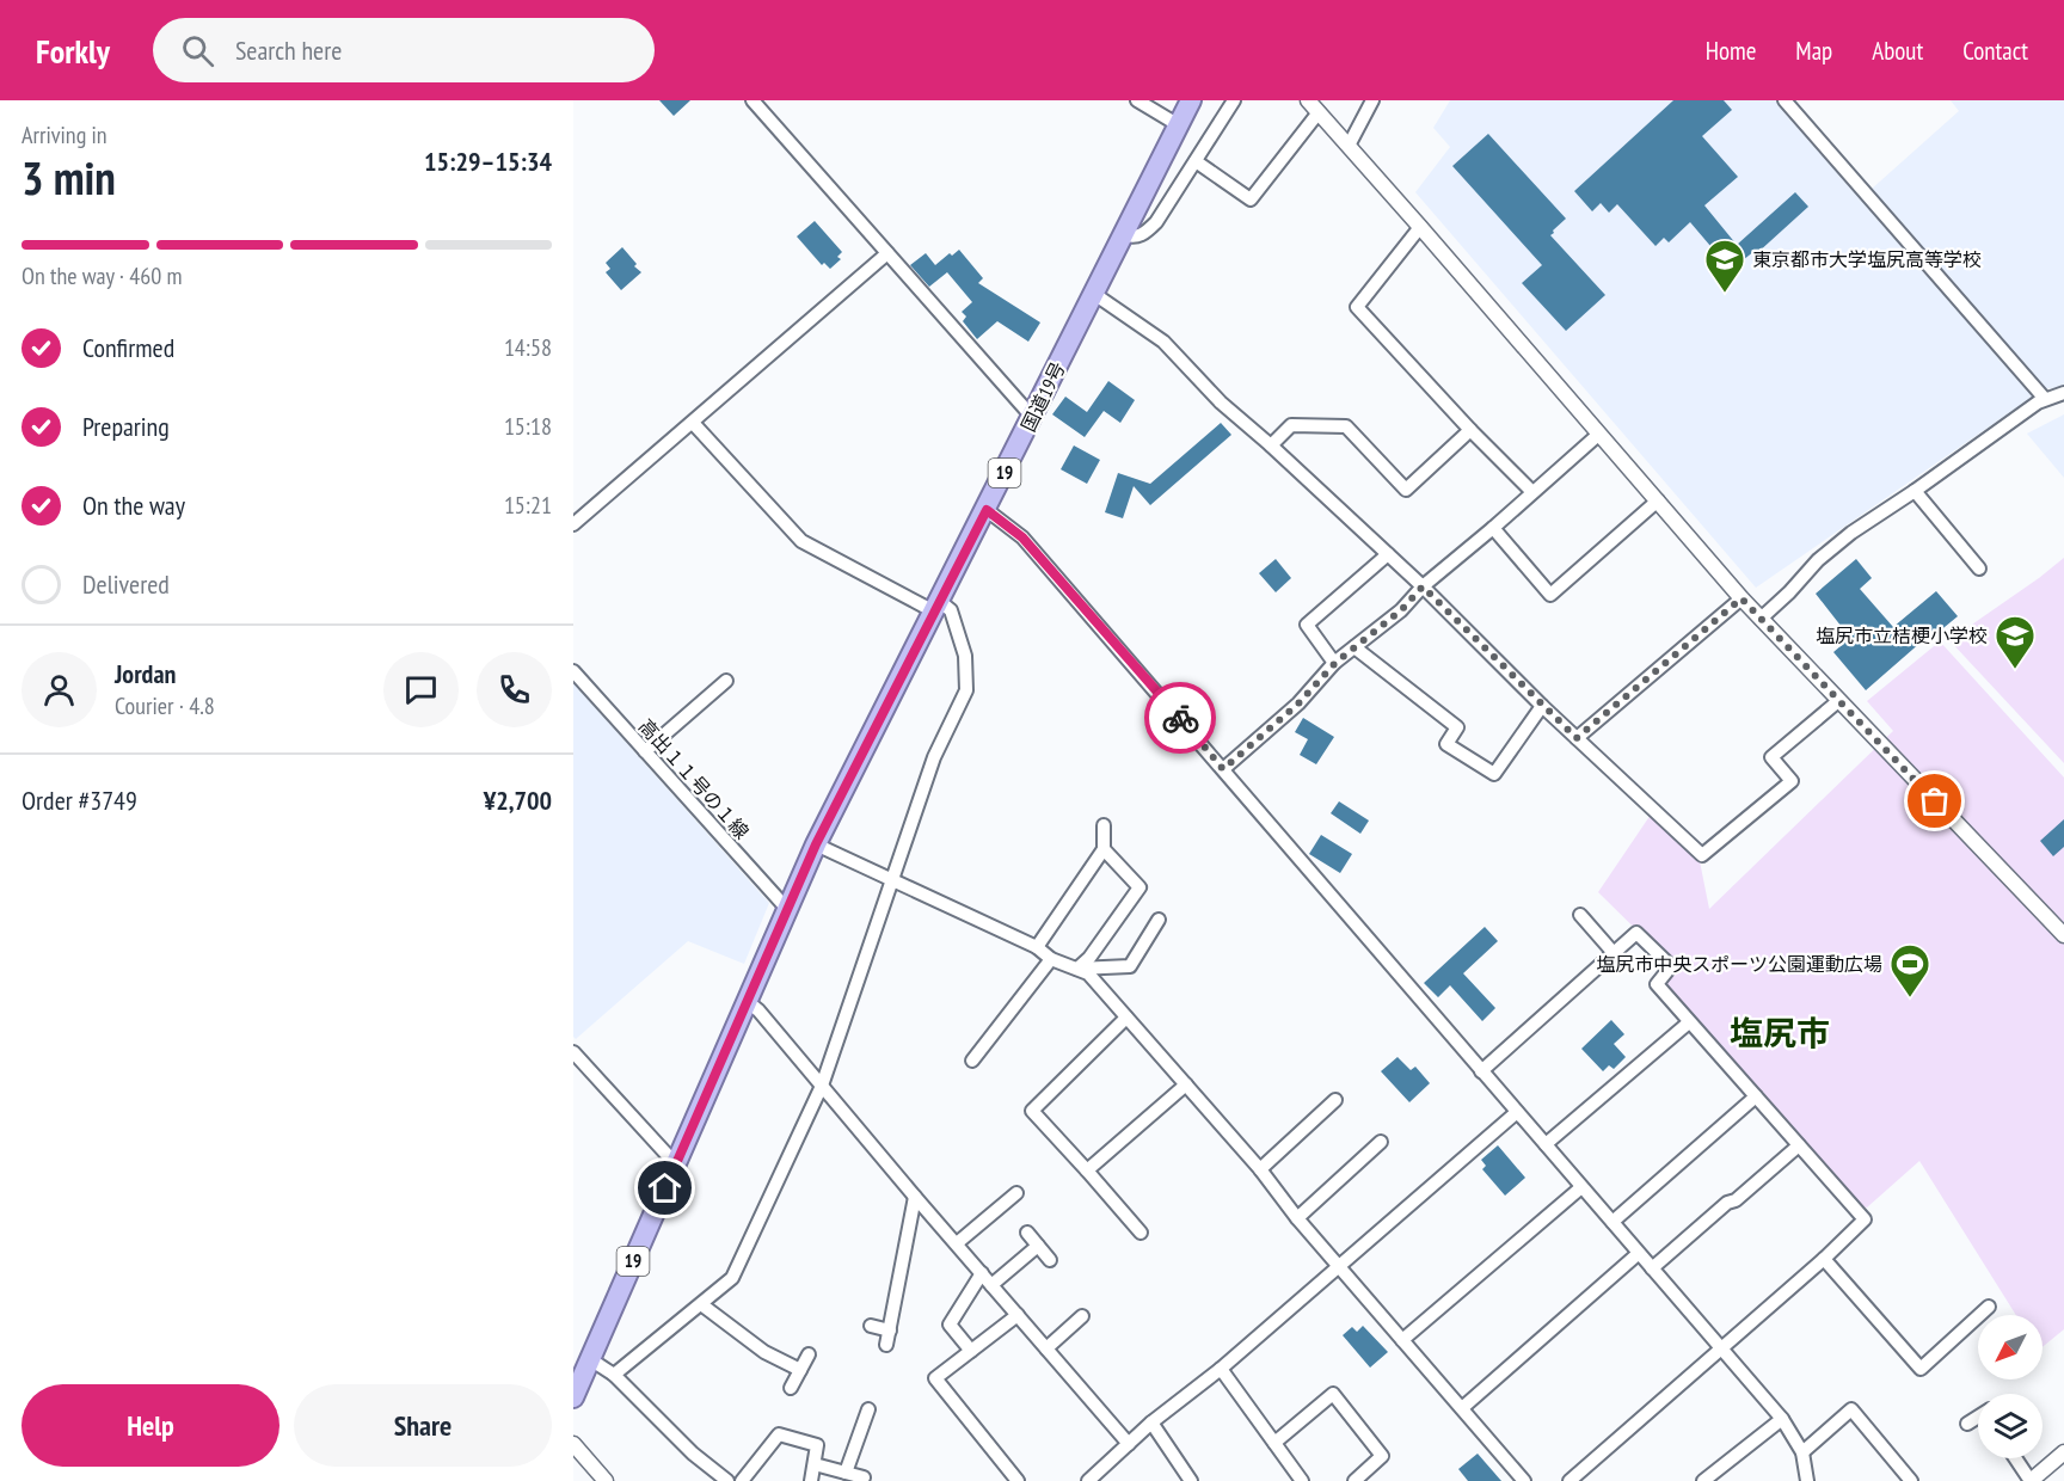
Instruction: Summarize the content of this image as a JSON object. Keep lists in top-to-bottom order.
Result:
{
  "streets": {
    "highway": ["国道19号", "19"],
    "street": ["高出１１号の１線"]
  },
  "crossings": [
    ["国道19号", "高出１１号の１線"]
  ],
  "districts": ["塩尻市"],
  "places": {
    "school or university": ["東京都市大学塩尻高等学校", "塩尻市立桔梗小学校"],
    "sports": ["塩尻市中央スポーツ公園運動広場"]
  },
  "north": "bottom left",
  "page": {
    "header": "Forkly",
    "search": "Search here",
    "nav": [
      "Home",
      "Map",
      "About",
      "Contact"
    ],
    "heading": ["3 min", "Arriving in", "15:29–15:34"],
    "panel": [
      "Jordan",
      "Courier · 4.8",
      "Order #3749",
      "¥2,700"
    ],
    "bar": "On the way · 460 m",
    "list": [
      ["Confirmed", "14:58"],
      ["Preparing", "15:18"],
      ["On the way", "15:21"],
      "Delivered"
    ],
    "buttons": ["Help", "Share"]
  }
}
